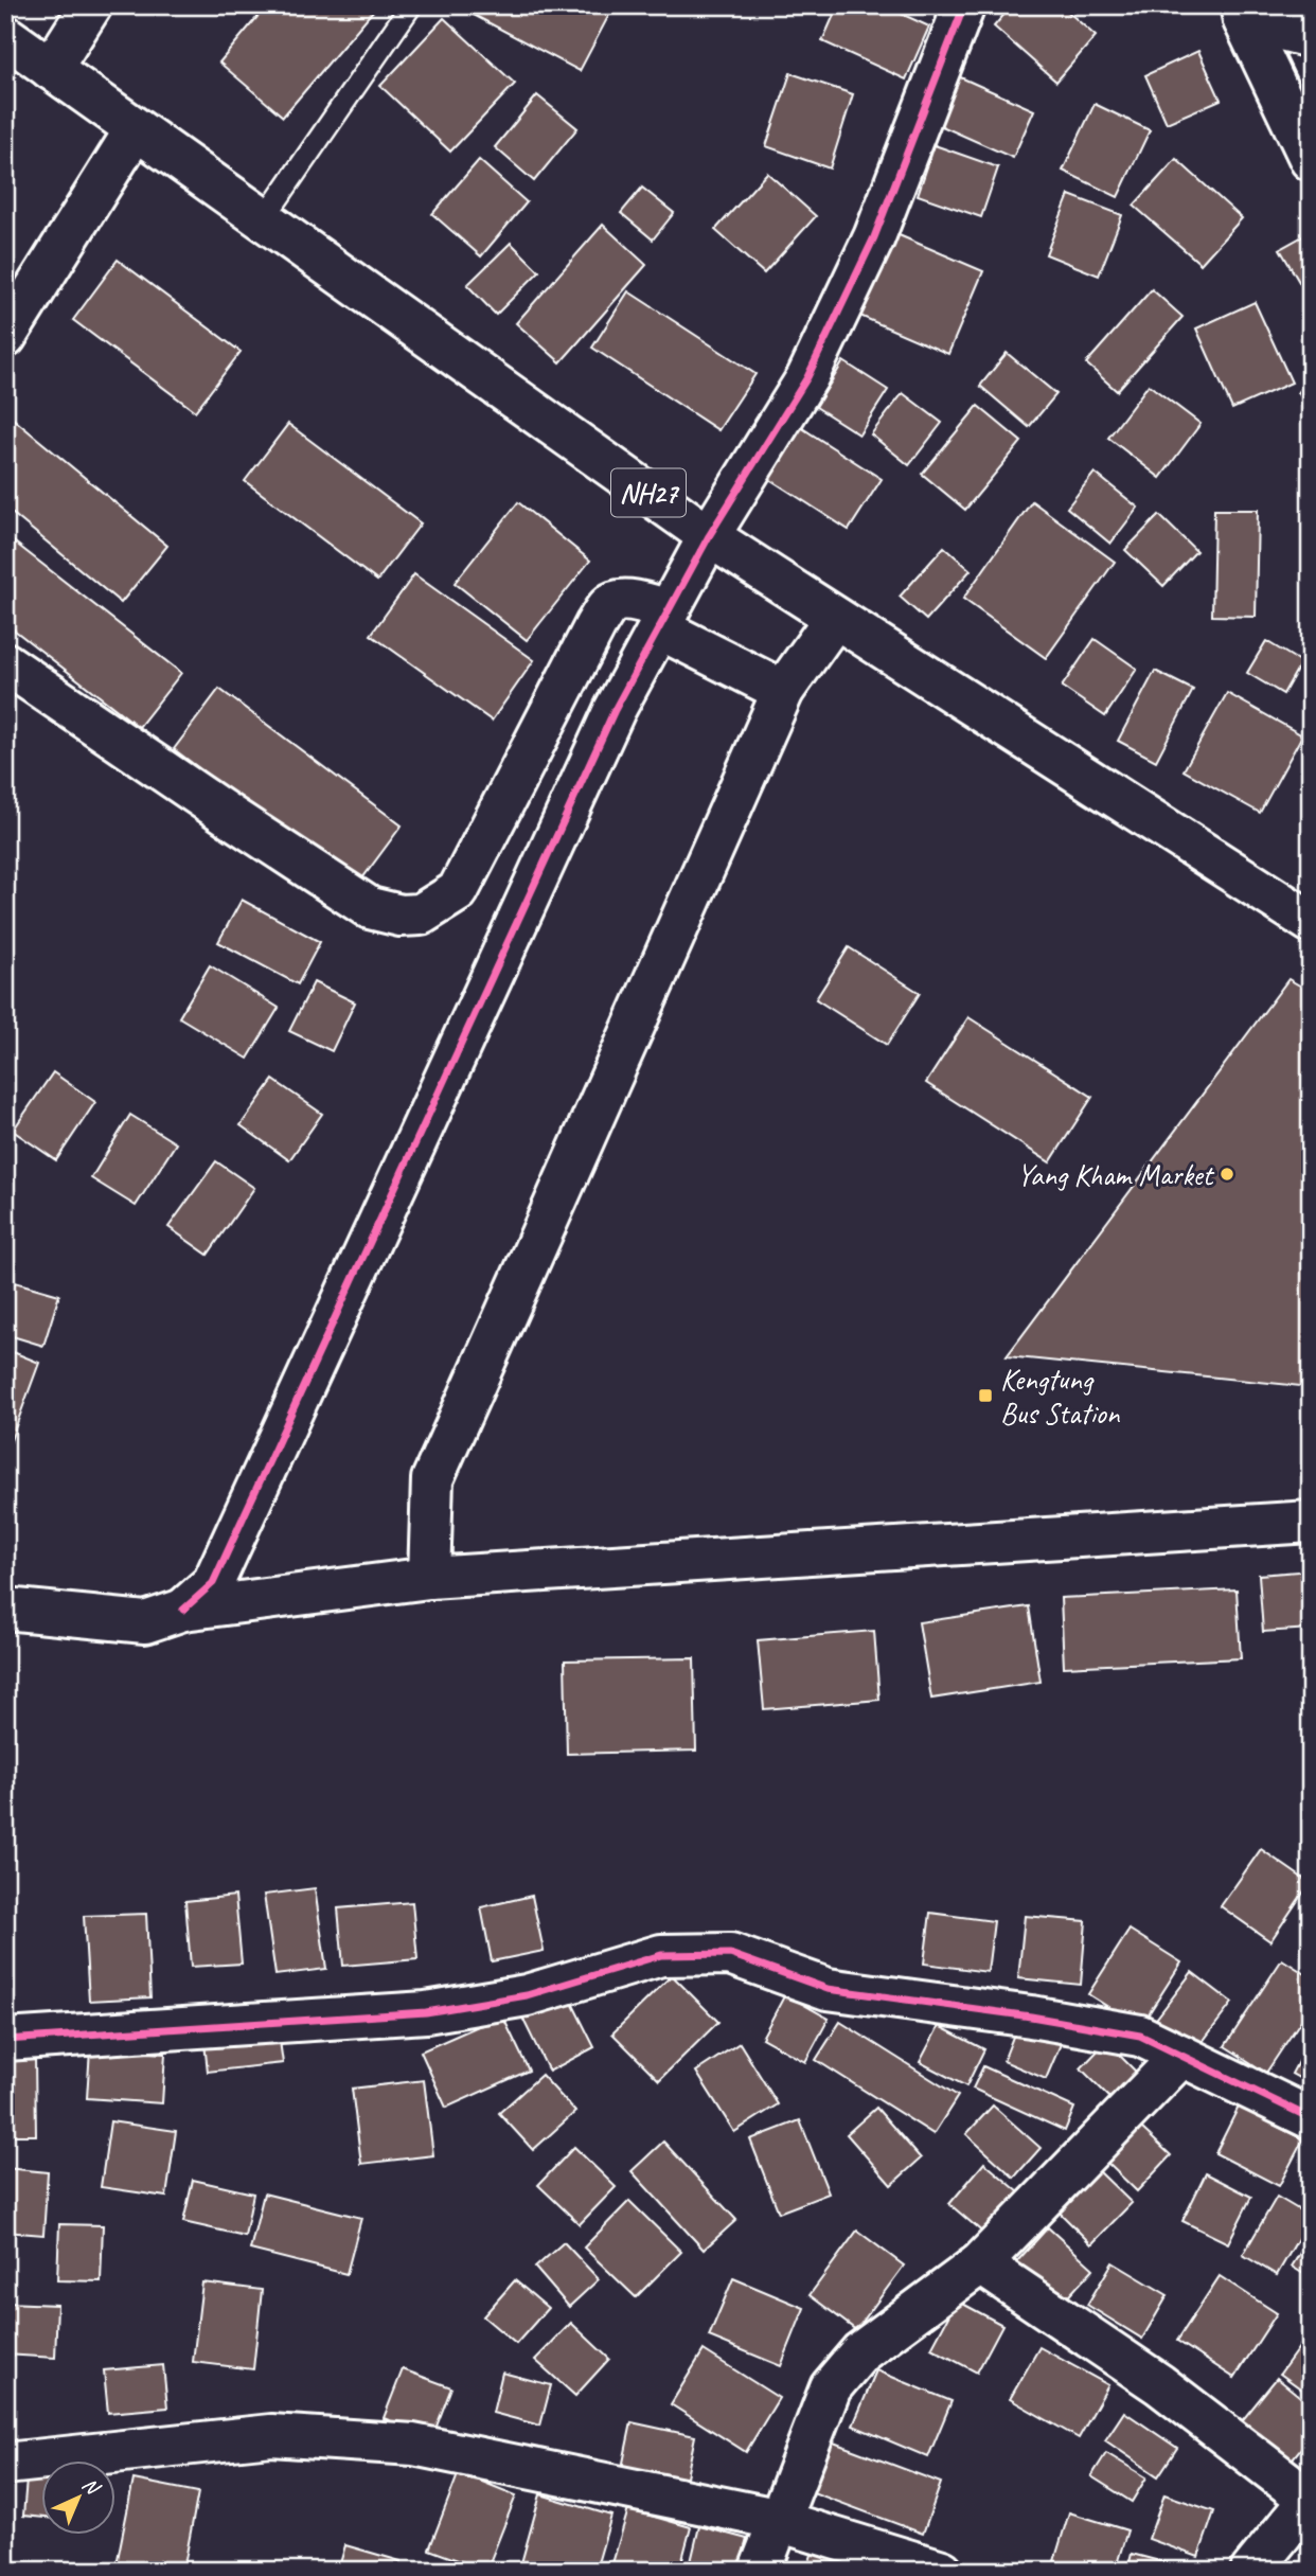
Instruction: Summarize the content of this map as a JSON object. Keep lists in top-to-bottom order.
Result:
{
  "streets": {
    "main road": ["NH27"]
  },
  "places": {
    "other": ["Yang Kham Market"],
    "transit": ["Kengtung Bus Station"]
  },
  "north": "top right"
}
